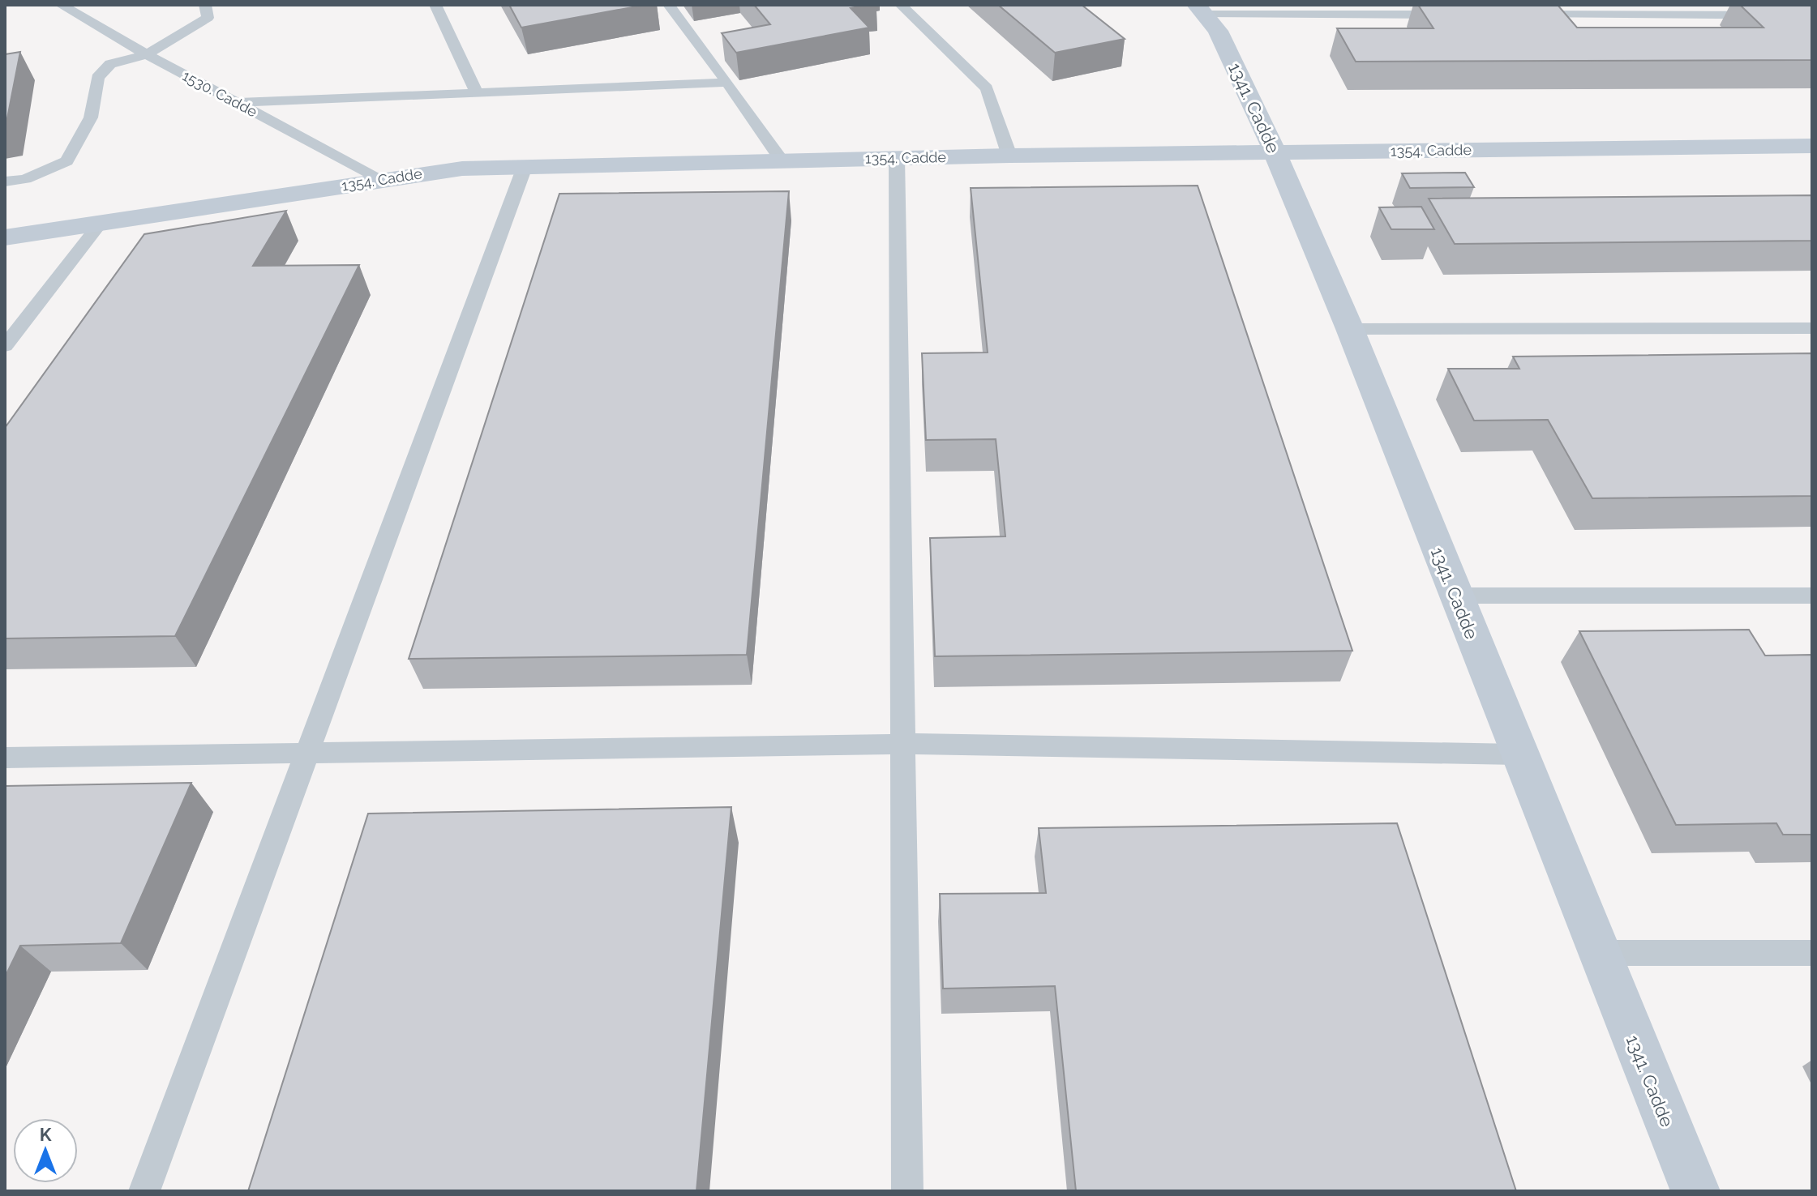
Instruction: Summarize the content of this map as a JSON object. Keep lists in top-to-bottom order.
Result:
{
  "streets": {
    "main road": ["1341. Cadde", "1354. Cadde"],
    "lane": ["1530. Cadde"]
  },
  "crossings": [
    ["1530. Cadde", "1354. Cadde"],
    ["1341. Cadde", "1354. Cadde"]
  ],
  "north": "top"
}
